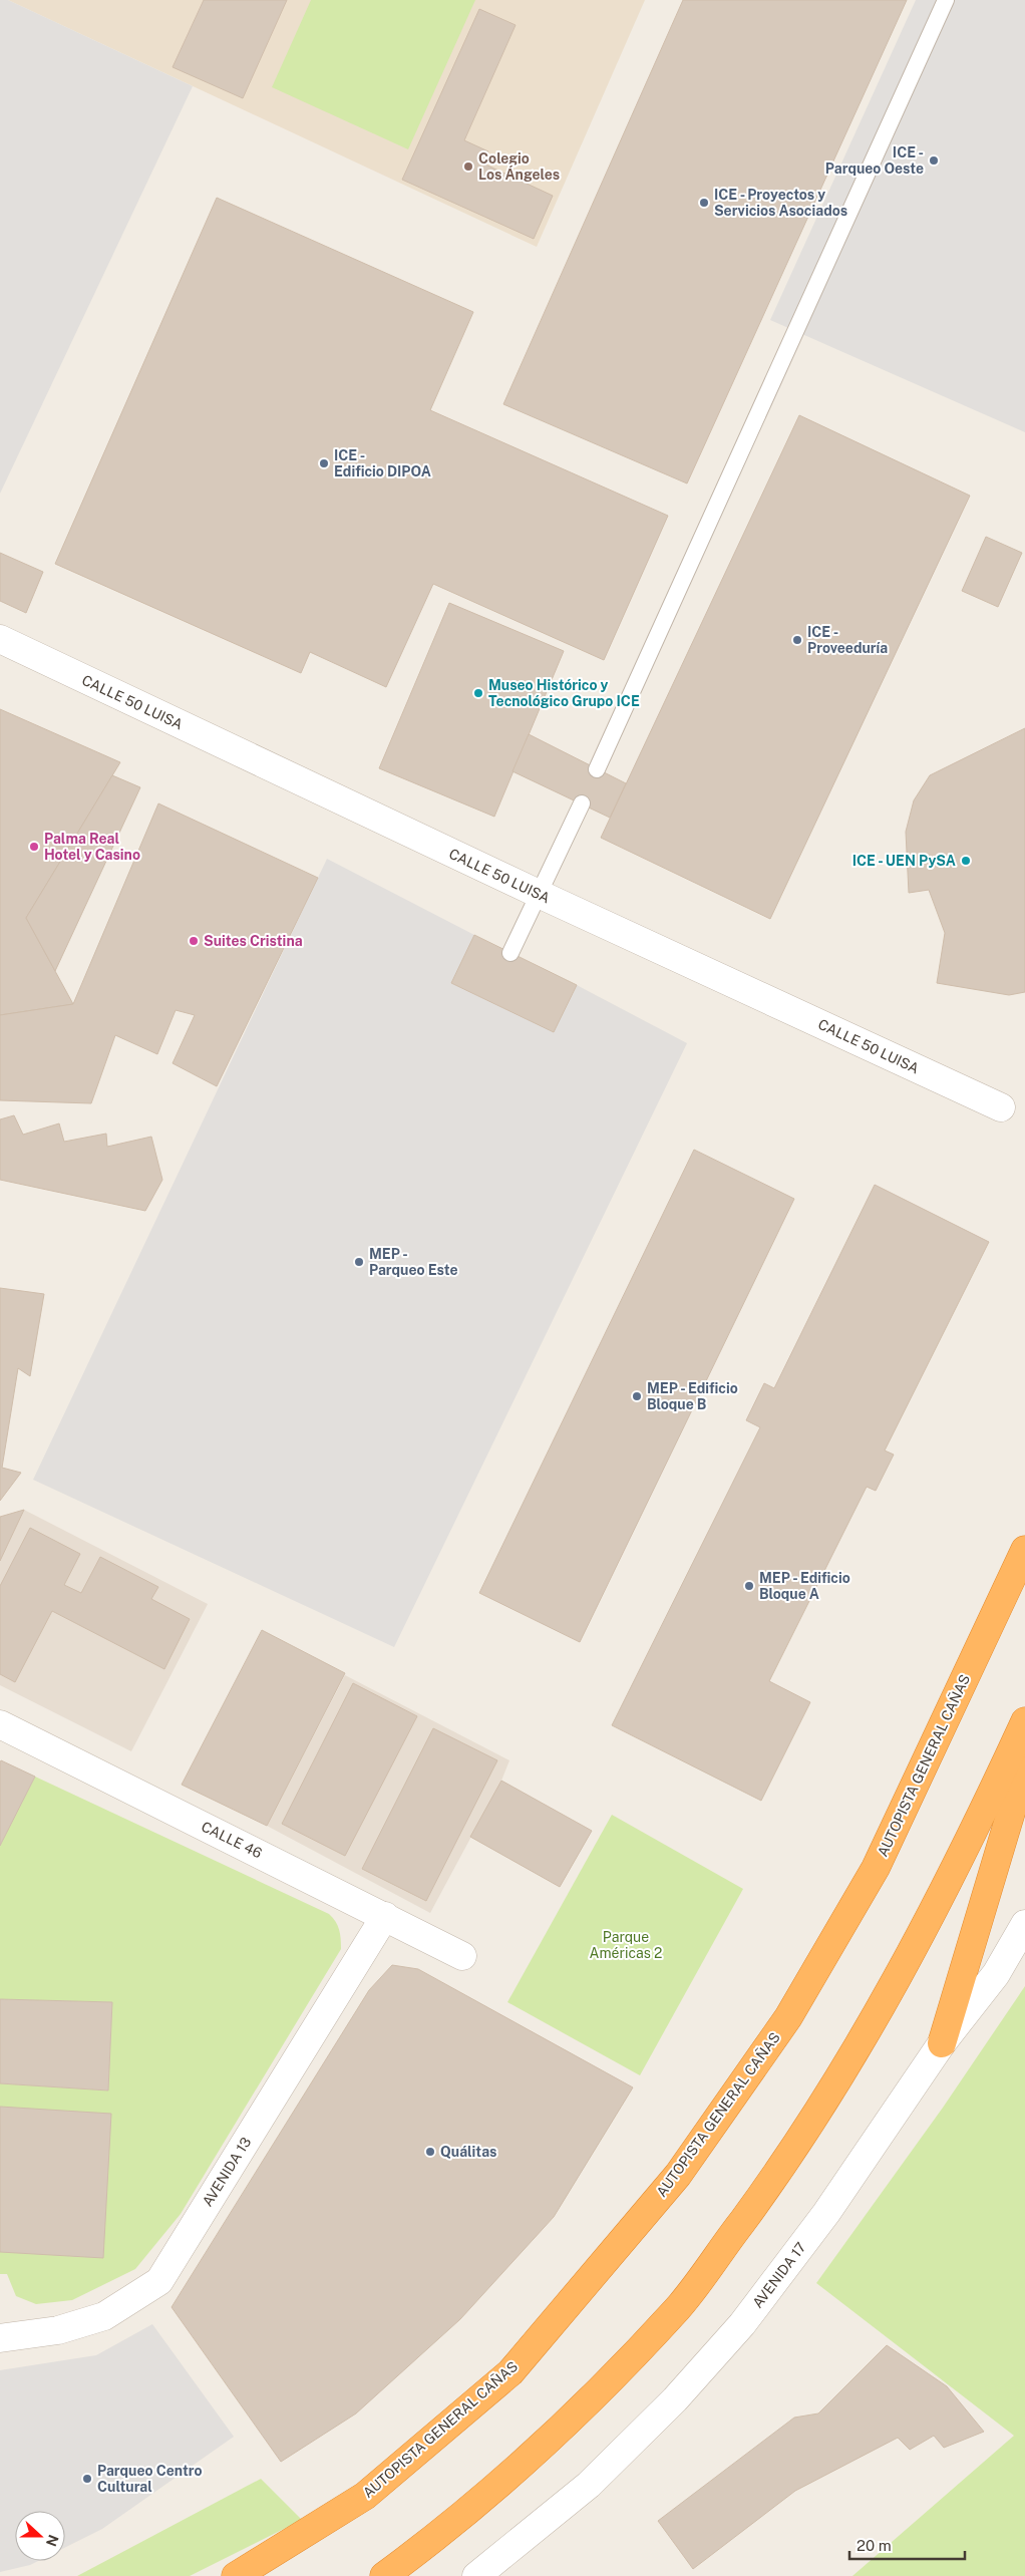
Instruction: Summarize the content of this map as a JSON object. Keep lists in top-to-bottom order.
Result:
{
  "streets": {
    "highway": ["AUTOPISTA GENERAL CAÑAS"],
    "street": [
      "CALLE 50 LUISA",
      "CALLE 46",
      "AVENIDA 13",
      "AVENIDA 17"
    ]
  },
  "crossings": [
    ["CALLE 46", "AVENIDA 13"]
  ],
  "parks": ["Parque Américas 2"],
  "places": [
    "ICE - Parqueo Oeste",
    "Colegio Los Ángeles",
    "ICE - Proyectos y Servicios Asociados",
    "ICE - Edificio DIPOA",
    "ICE - Proveeduría",
    "Museo Histórico y Tecnológico Grupo ICE",
    "Palma Real Hotel y Casino",
    "ICE - UEN PySA",
    "Suites Cristina",
    "MEP - Parqueo Este",
    "MEP - Edificio Bloque B",
    "MEP - Edificio Bloque A",
    "Quálitas",
    "Parqueo Centro Cultural"
  ],
  "scale_bar": "20 m",
  "north": "right"
}
